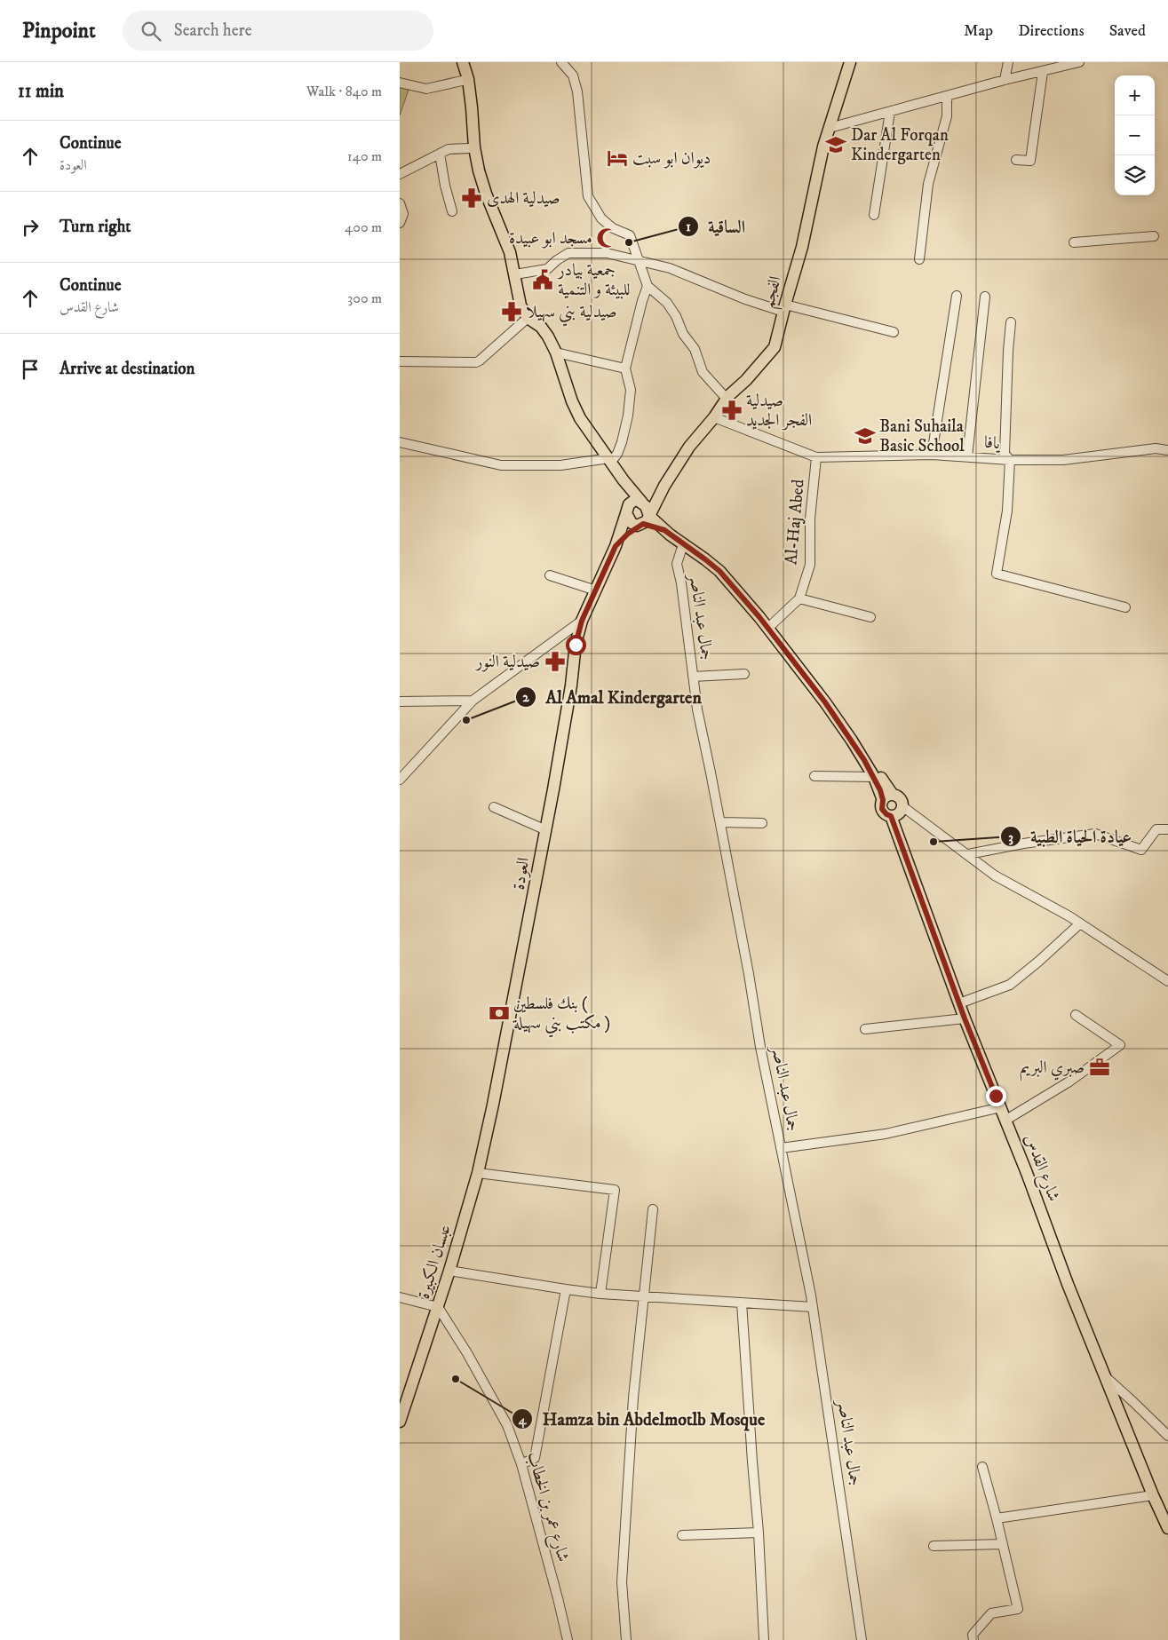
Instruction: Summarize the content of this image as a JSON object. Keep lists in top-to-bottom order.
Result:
{
  "streets": {
    "main road": [
      "الفجم",
      "العودة",
      "شارع القدس",
      "عبسان الكبيرة"
    ],
    "street": [
      "يافا",
      "Al-Haj Abed",
      "جمال عبد الناصر",
      "شارع عمر بن الخطاب"
    ]
  },
  "crossings": [
    ["الفجم", "يافا"],
    ["الفجم", "العودة"],
    ["يافا", "Al-Haj Abed"],
    ["العودة", "عبسان الكبيرة"],
    ["عبسان الكبيرة", "شارع عمر بن الخطاب"]
  ],
  "places": {
    "school or university": ["Dar Al Forqan Kindergarten", "Bani Suhaila Basic School"],
    "hotel": ["ديوان ابو سبت"],
    "pharmacy": [
      "صيدلية الهدى",
      "صيدلية بني سهيلا",
      "صيدلية الفجر الجديد",
      "صيدلية النور"
    ],
    "mosque": ["مسجد ابو عبيدة"],
    "other": [
      "الساقية",
      "Al Amal Kindergarten",
      "عيادة الحياة الطبية",
      "Hamza bin Abdelmotlb Mosque"
    ],
    "public building": ["جمعية بيادر للبيئة و التنمية"],
    "bank": ["بنك فلسطين ( مكتب بني سهيلة )"],
    "office": ["صبري البريم"]
  },
  "page": {
    "header": "Pinpoint",
    "search": "Search here",
    "nav": ["Map", "Directions", "Saved"],
    "heading": ["11 min", "Walk · 840 m"],
    "map_buttons": ["+", "−"],
    "list": [
      ["Continue", "العودة", "140 m"],
      ["Turn right", "400 m"],
      ["Continue", "شارع القدس", "300 m"],
      "Arrive at destination"
    ]
  }
}
